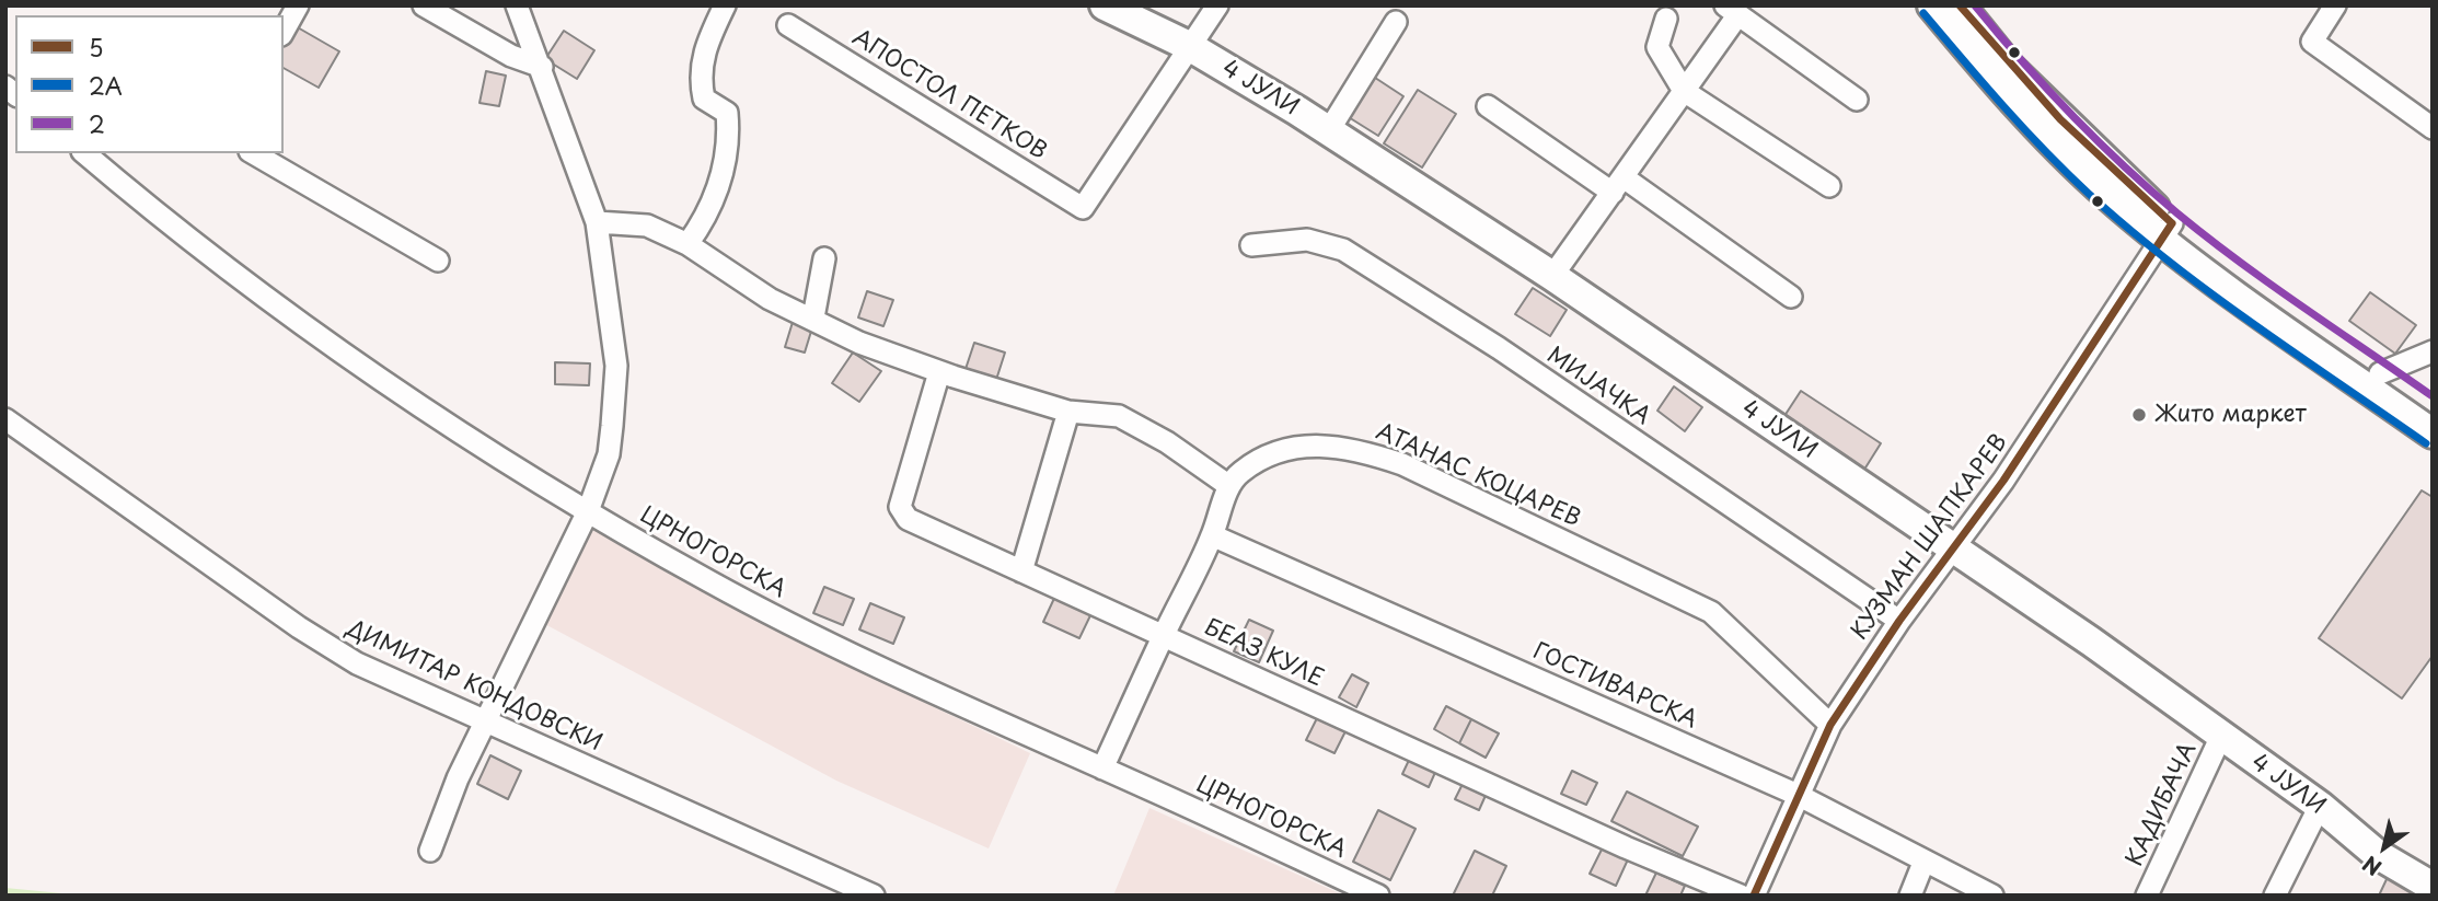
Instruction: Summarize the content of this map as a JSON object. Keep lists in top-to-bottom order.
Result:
{
  "streets": {
    "street": [
      "4 ЈУЛИ",
      "АПОСТОЛ ПЕТКОВ",
      "МИЈАЧКА",
      "АТАНАС КОЦАРЕВ",
      "КУЗМАН ШАПКАРЕВ",
      "ЦРНОГОРСКА",
      "БЕАЗ КУЛЕ",
      "ДИМИТАР КОНДОВСКИ",
      "ГОСТИВАРСКА",
      "КАДИБАЧА"
    ]
  },
  "crossings": [
    ["4 ЈУЛИ", "АПОСТОЛ ПЕТКОВ"],
    ["4 ЈУЛИ", "КУЗМАН ШАПКАРЕВ"],
    ["4 ЈУЛИ", "КАДИБАЧА"],
    ["МИЈАЧКА", "КУЗМАН ШАПКАРЕВ"],
    ["АТАНАС КОЦАРЕВ", "КУЗМАН ШАПКАРЕВ"],
    ["КУЗМАН ШАПКАРЕВ", "ГОСТИВАРСКА"]
  ],
  "places": ["Жито маркет"],
  "lines": ["transit line 5", "transit line 2", "transit line 2A"],
  "legend": ["5", "2A", "2"],
  "north": "bottom left"
}
